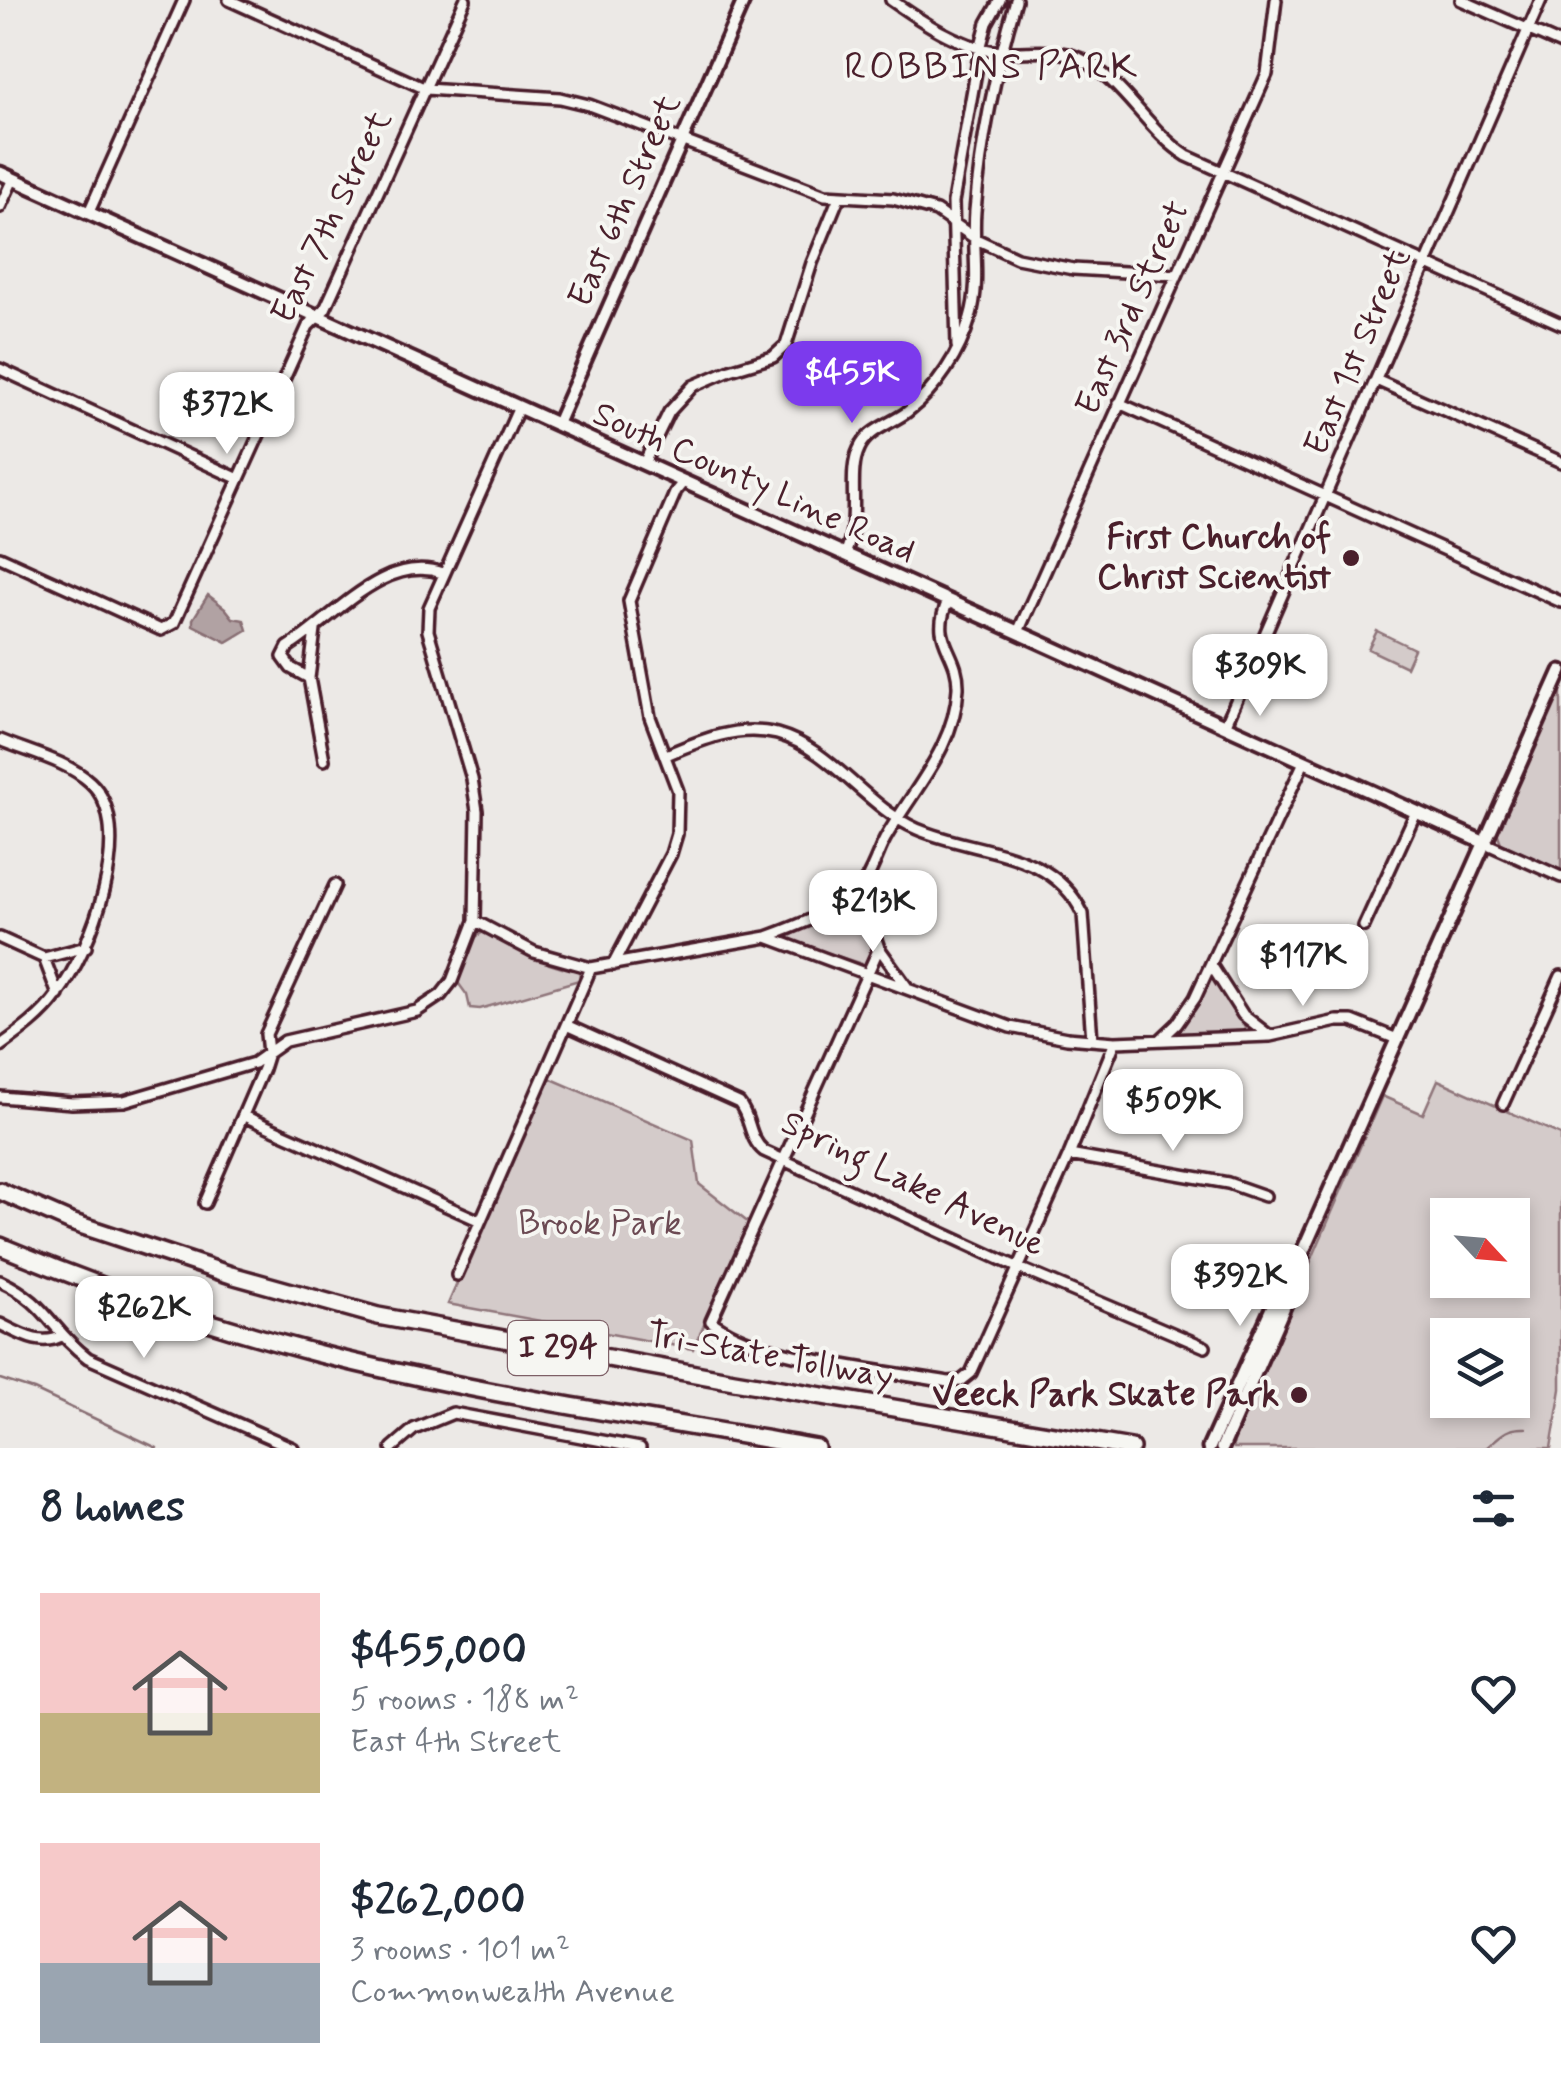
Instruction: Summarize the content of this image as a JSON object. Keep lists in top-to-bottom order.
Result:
{
  "streets": {
    "highway": ["I 294", "Tri-State Tollway"],
    "main road": ["South County Line Road"],
    "street": [
      "East 6th Street",
      "East 7th Street",
      "East 3rd Street",
      "East 1st Street",
      "Spring Lake Avenue"
    ]
  },
  "crossings": [
    ["East 6th Street", "South County Line Road"],
    ["East 7th Street", "South County Line Road"],
    ["East 3rd Street", "South County Line Road"],
    ["East 1st Street", "South County Line Road"]
  ],
  "districts": ["ROBBINS PARK"],
  "parks": ["Brook Park"],
  "places": ["First Church of Christ Scientist", "Veeck Park Skate Park"],
  "north": "bottom right",
  "page": {
    "price": [
      "$455K",
      "$372K",
      "$309K",
      "$213K",
      "$117K",
      "$509K",
      "$392K",
      "$262K"
    ],
    "heading": "8 homes",
    "list": [
      {
        "name": "$455,000",
        "note": "5 rooms · 188 m² · East 4th Street"
      },
      {
        "name": "$262,000",
        "note": "3 rooms · 101 m² · Commonwealth Avenue"
      }
    ]
  }
}
